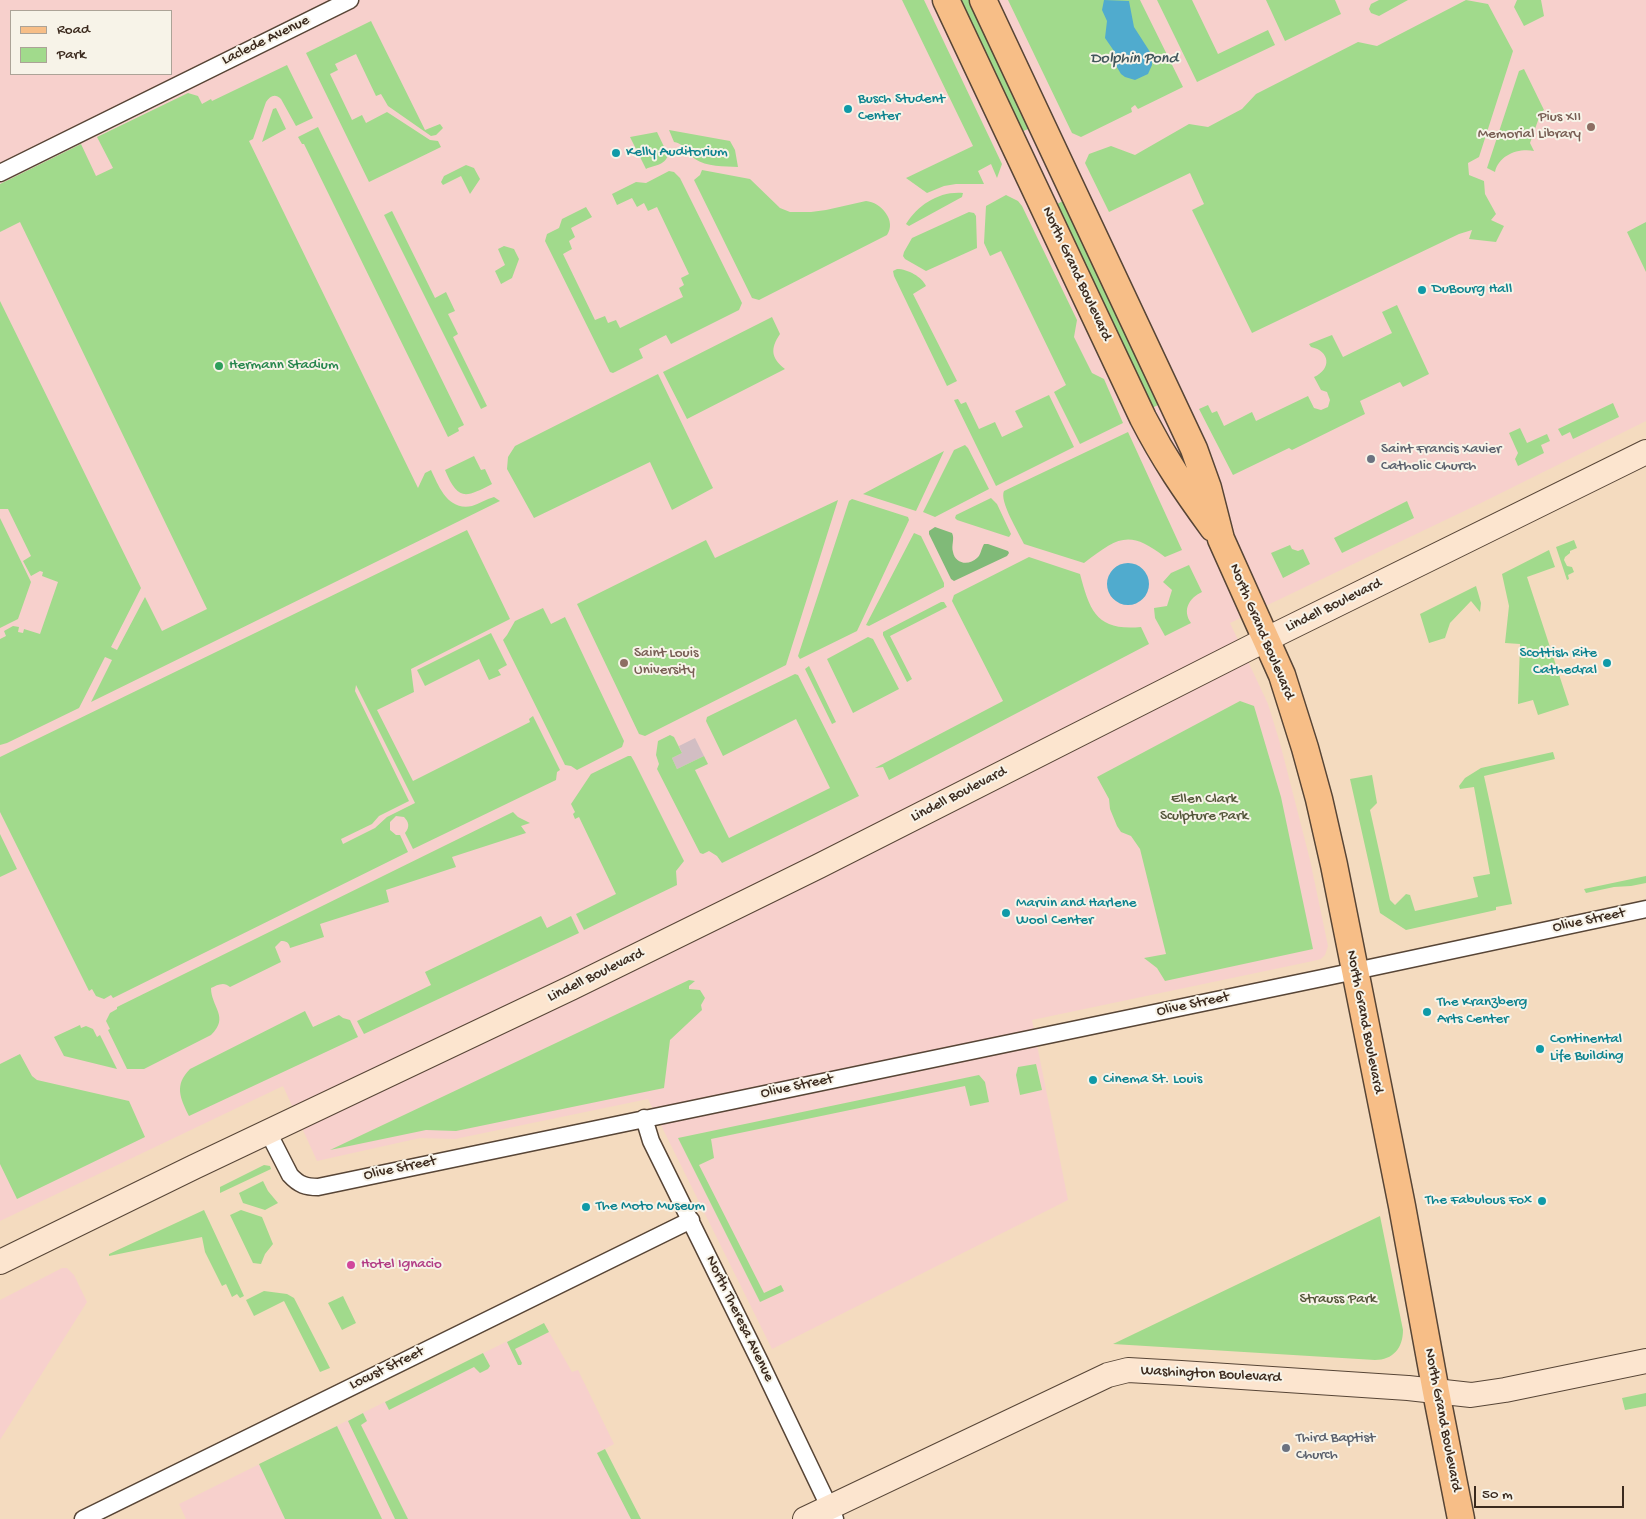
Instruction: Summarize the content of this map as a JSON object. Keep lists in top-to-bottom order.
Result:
{
  "streets": {
    "main road": ["North Grand Boulevard", "Lindell Boulevard", "Washington Boulevard"],
    "street": [
      "Laclede Avenue",
      "Olive Street",
      "North Theresa Avenue",
      "Locust Street"
    ]
  },
  "crossings": [
    ["North Grand Boulevard", "Lindell Boulevard"],
    ["North Grand Boulevard", "Olive Street"],
    ["North Grand Boulevard", "Washington Boulevard"],
    ["Lindell Boulevard", "Olive Street"],
    ["Olive Street", "North Theresa Avenue"],
    ["North Theresa Avenue", "Locust Street"],
    ["North Theresa Avenue", "Washington Boulevard"]
  ],
  "water": ["Dolphin Pond"],
  "parks": ["Ellen Clark Sculpture Park", "Strauss Park"],
  "places": [
    "Busch Student Center",
    "Pius XII Memorial Library",
    "Kelly Auditorium",
    "DuBourg Hall",
    "Hermann Stadium",
    "Saint Francis Xavier Catholic Church",
    "Saint Louis University",
    "Scottish Rite Cathedral",
    "Marvin and Harlene Wool Center",
    "The Kranzberg Arts Center",
    "Continental Life Building",
    "Cinema St. Louis",
    "The Fabulous Fox",
    "The Moto Museum",
    "Hotel Ignacio",
    "Third Baptist Church"
  ],
  "legend": ["Road", "Park"],
  "scale_bar": "50 m"
}
